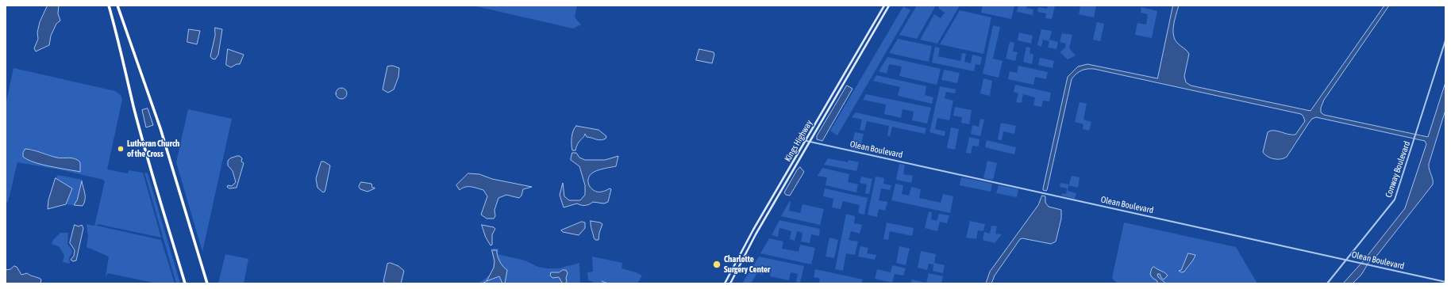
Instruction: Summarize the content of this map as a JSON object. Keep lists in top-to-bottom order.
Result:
{
  "streets": {
    "main road": ["Kings Highway"],
    "street": ["Olean Boulevard", "Conway Boulevard"]
  },
  "crossings": [
    ["Kings Highway", "Olean Boulevard"],
    ["Olean Boulevard", "Conway Boulevard"]
  ],
  "places": ["Lutheran Church of the Cross", "Charlotte Surgery Center"]
}
